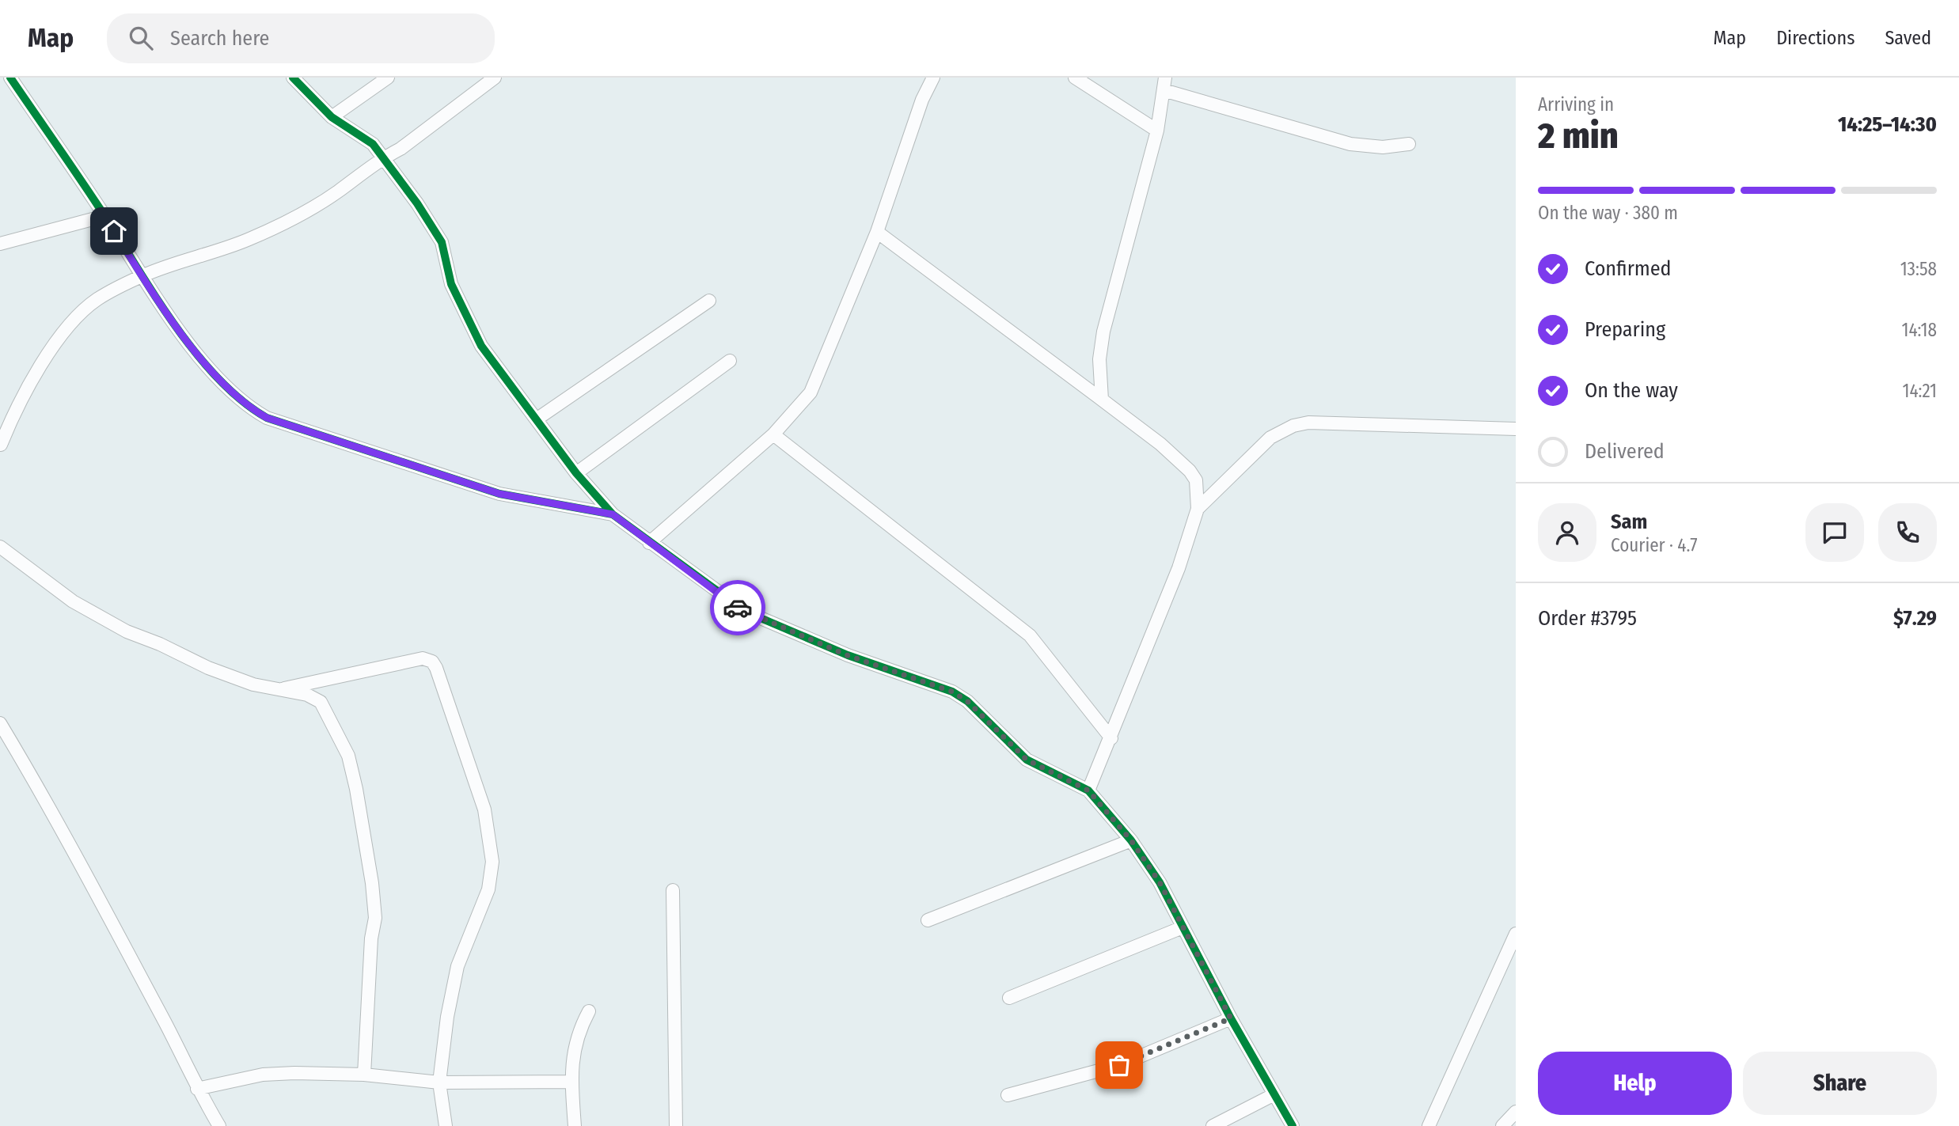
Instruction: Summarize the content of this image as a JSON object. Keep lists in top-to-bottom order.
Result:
{
  "page": {
    "header": "Map",
    "search": "Search here",
    "nav": ["Map", "Directions", "Saved"],
    "heading": ["2 min", "Arriving in", "14:25–14:30"],
    "panel": [
      "Sam",
      "Courier · 4.7",
      "Order #3795",
      "$7.29"
    ],
    "bar": "On the way · 380 m",
    "list": [
      ["Confirmed", "13:58"],
      ["Preparing", "14:18"],
      ["On the way", "14:21"],
      "Delivered"
    ],
    "buttons": ["Help", "Share"]
  }
}
